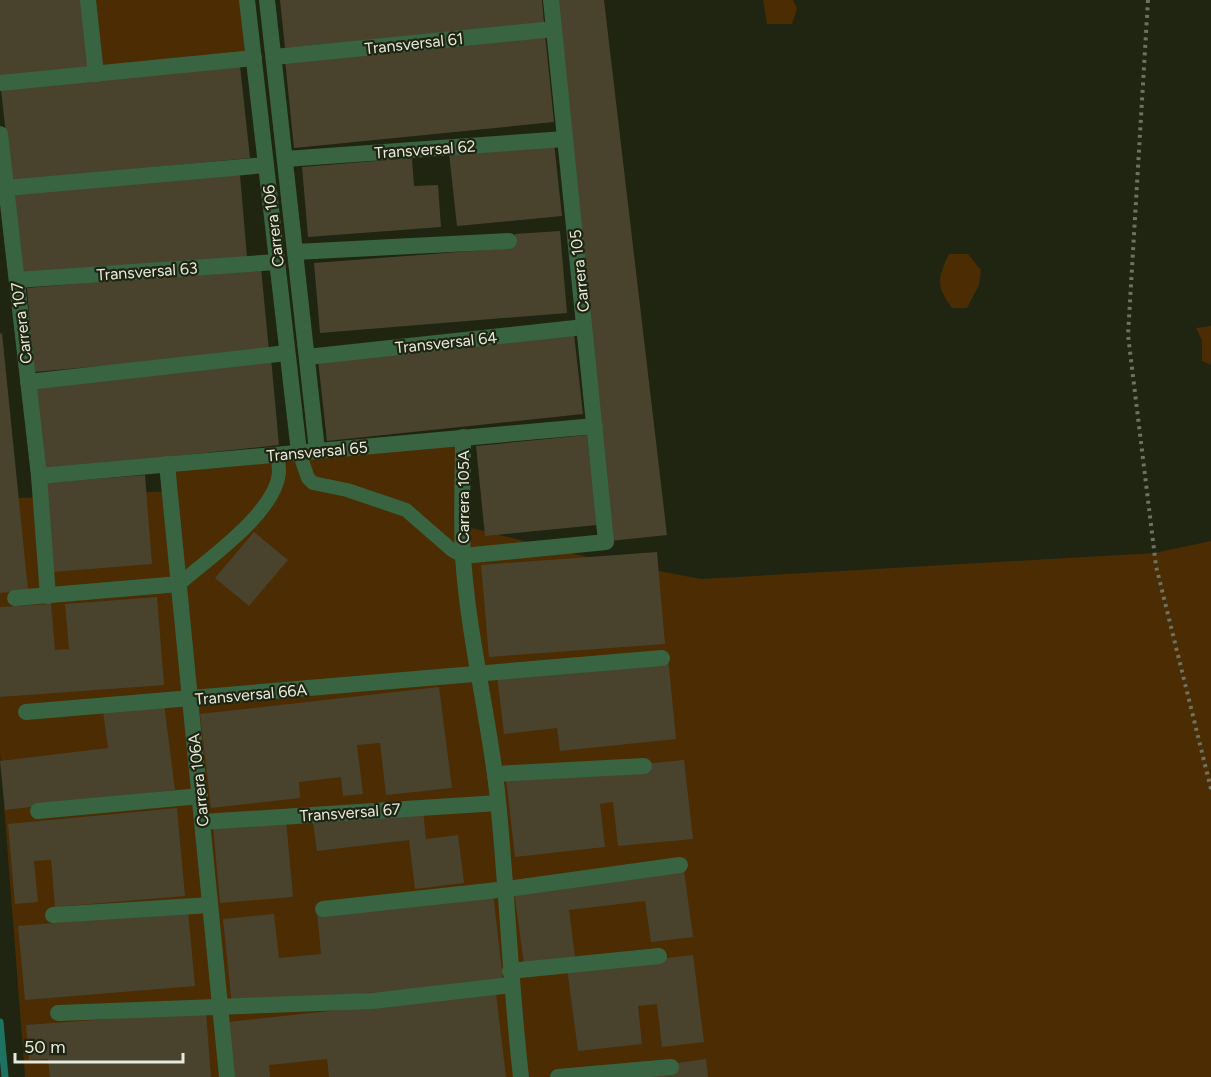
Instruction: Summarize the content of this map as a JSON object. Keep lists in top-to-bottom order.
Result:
{
  "streets": {
    "street": [
      "Transversal 61",
      "Transversal 62",
      "Carrera 106",
      "Transversal 63",
      "Carrera 105",
      "Carrera 107",
      "Transversal 64",
      "Transversal 65",
      "Carrera 105A",
      "Transversal 66A",
      "Carrera 106A",
      "Transversal 67"
    ]
  },
  "crossings": [
    ["Transversal 61", "Carrera 106"],
    ["Transversal 61", "Carrera 105"],
    ["Transversal 62", "Carrera 106"],
    ["Transversal 62", "Carrera 105"],
    ["Carrera 106", "Transversal 63"],
    ["Carrera 106", "Transversal 64"],
    ["Carrera 106", "Transversal 65"],
    ["Transversal 63", "Carrera 107"],
    ["Carrera 105", "Transversal 64"],
    ["Carrera 105", "Transversal 65"],
    ["Carrera 105", "Carrera 105A"],
    ["Carrera 107", "Transversal 65"],
    ["Transversal 65", "Carrera 105A"],
    ["Transversal 65", "Carrera 106A"],
    ["Carrera 105A", "Transversal 66A"],
    ["Carrera 105A", "Transversal 67"],
    ["Transversal 66A", "Carrera 106A"],
    ["Carrera 106A", "Transversal 67"]
  ],
  "scale_bar": "50 m"
}
